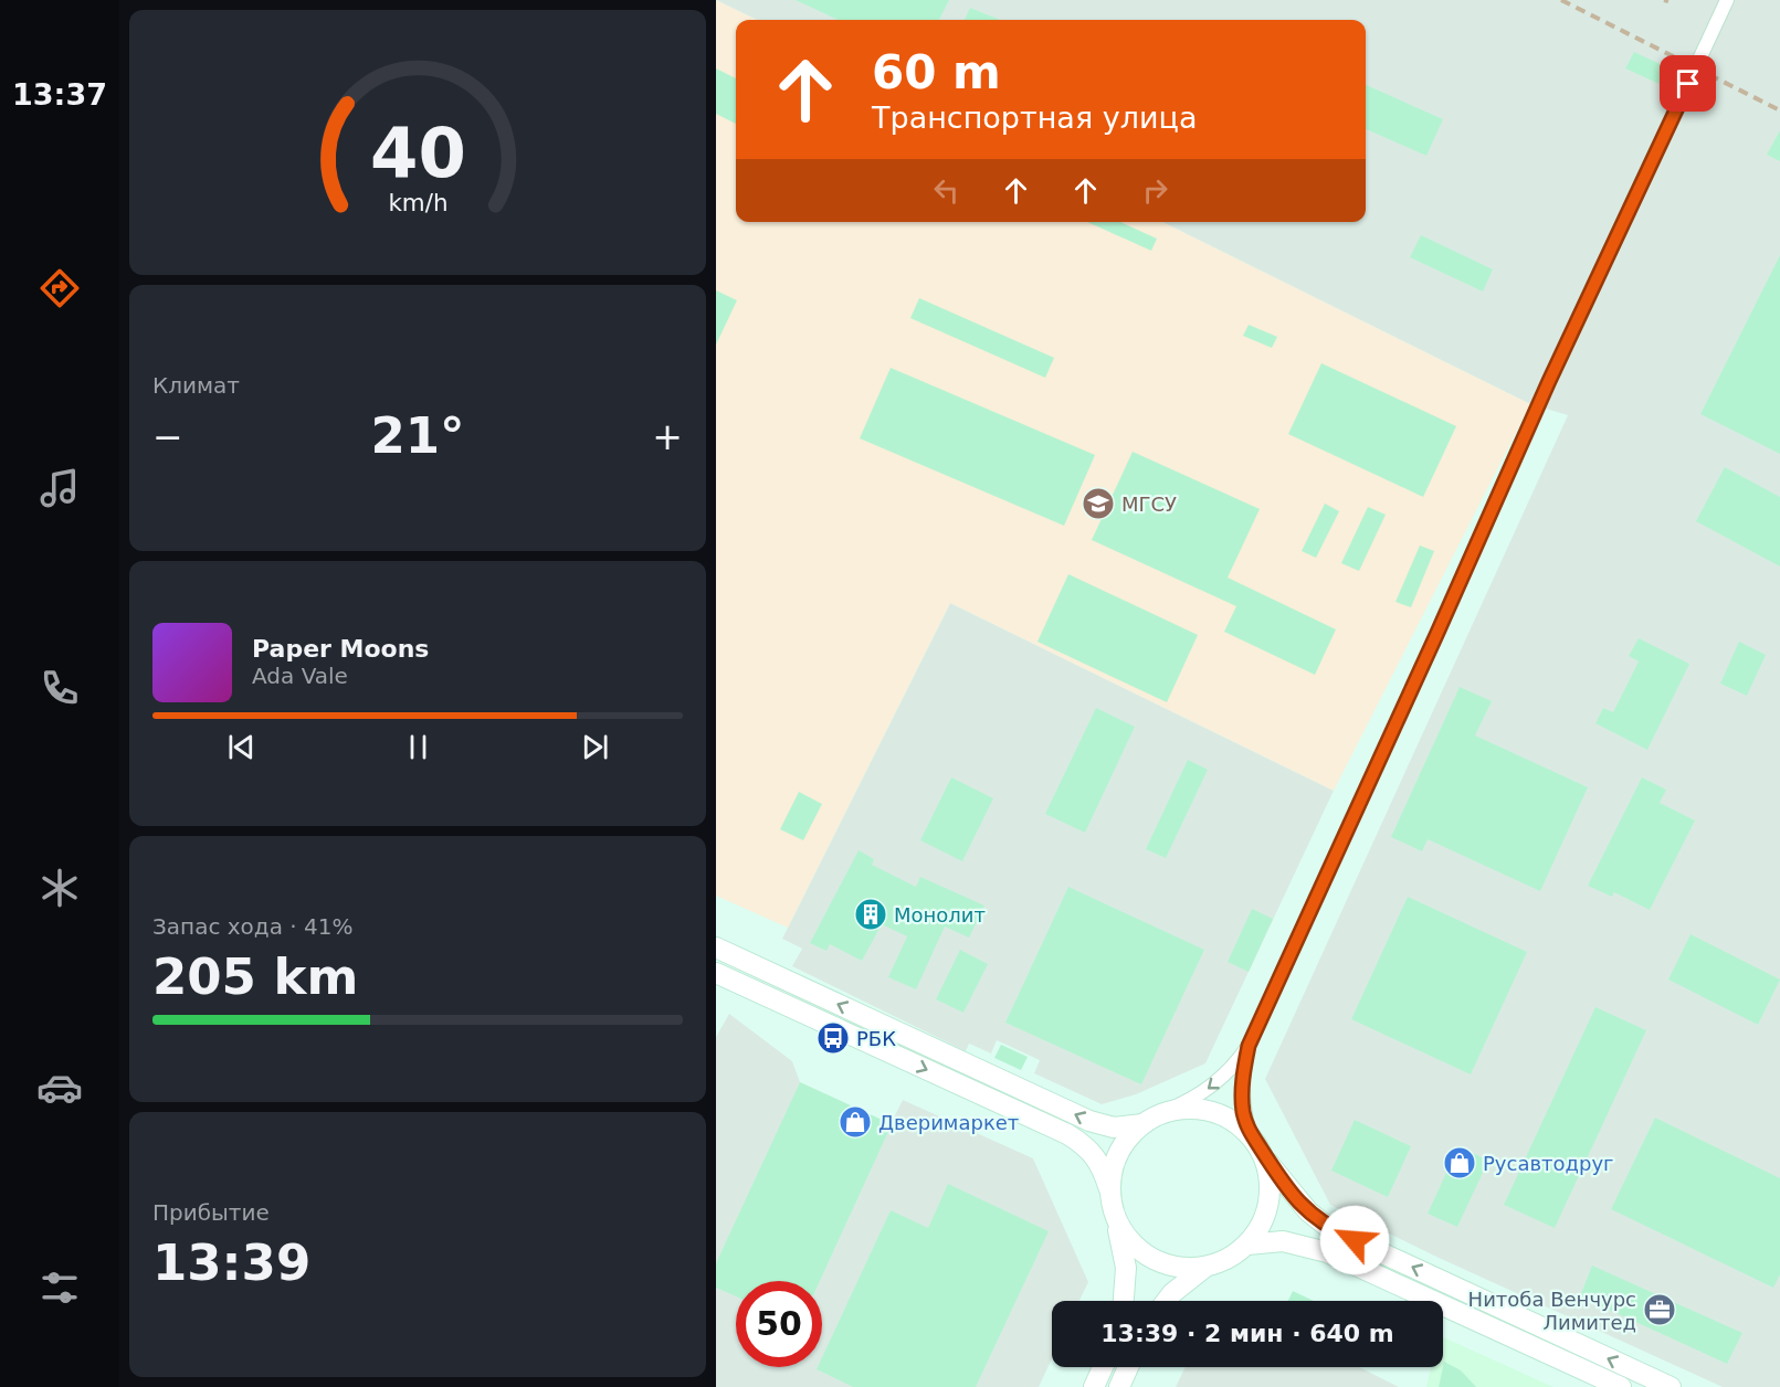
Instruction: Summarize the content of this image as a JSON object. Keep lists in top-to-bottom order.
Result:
{
  "places": {
    "school or university": ["МГСУ"],
    "building": ["Монолит"],
    "bus stop": ["РБК"],
    "shop": ["Дверимаркет", "Русавтодруг"],
    "office": ["Нитоба Венчурс Лимитед"]
  },
  "page": {
    "tabs": "13:37",
    "turn": ["60 m", "Транспортная улица"],
    "tile": [
      "Климат",
      ["Запас хода · 41%", "205 km"],
      ["Прибытие", "13:39"]
    ],
    "heat": ["−", "21°", "+"],
    "song": ["Paper Moons", "Ada Vale"],
    "limit": "50",
    "trip": "13:39 · 2 мин · 640 m",
    "gauge": ["40", "km/h"]
  }
}
